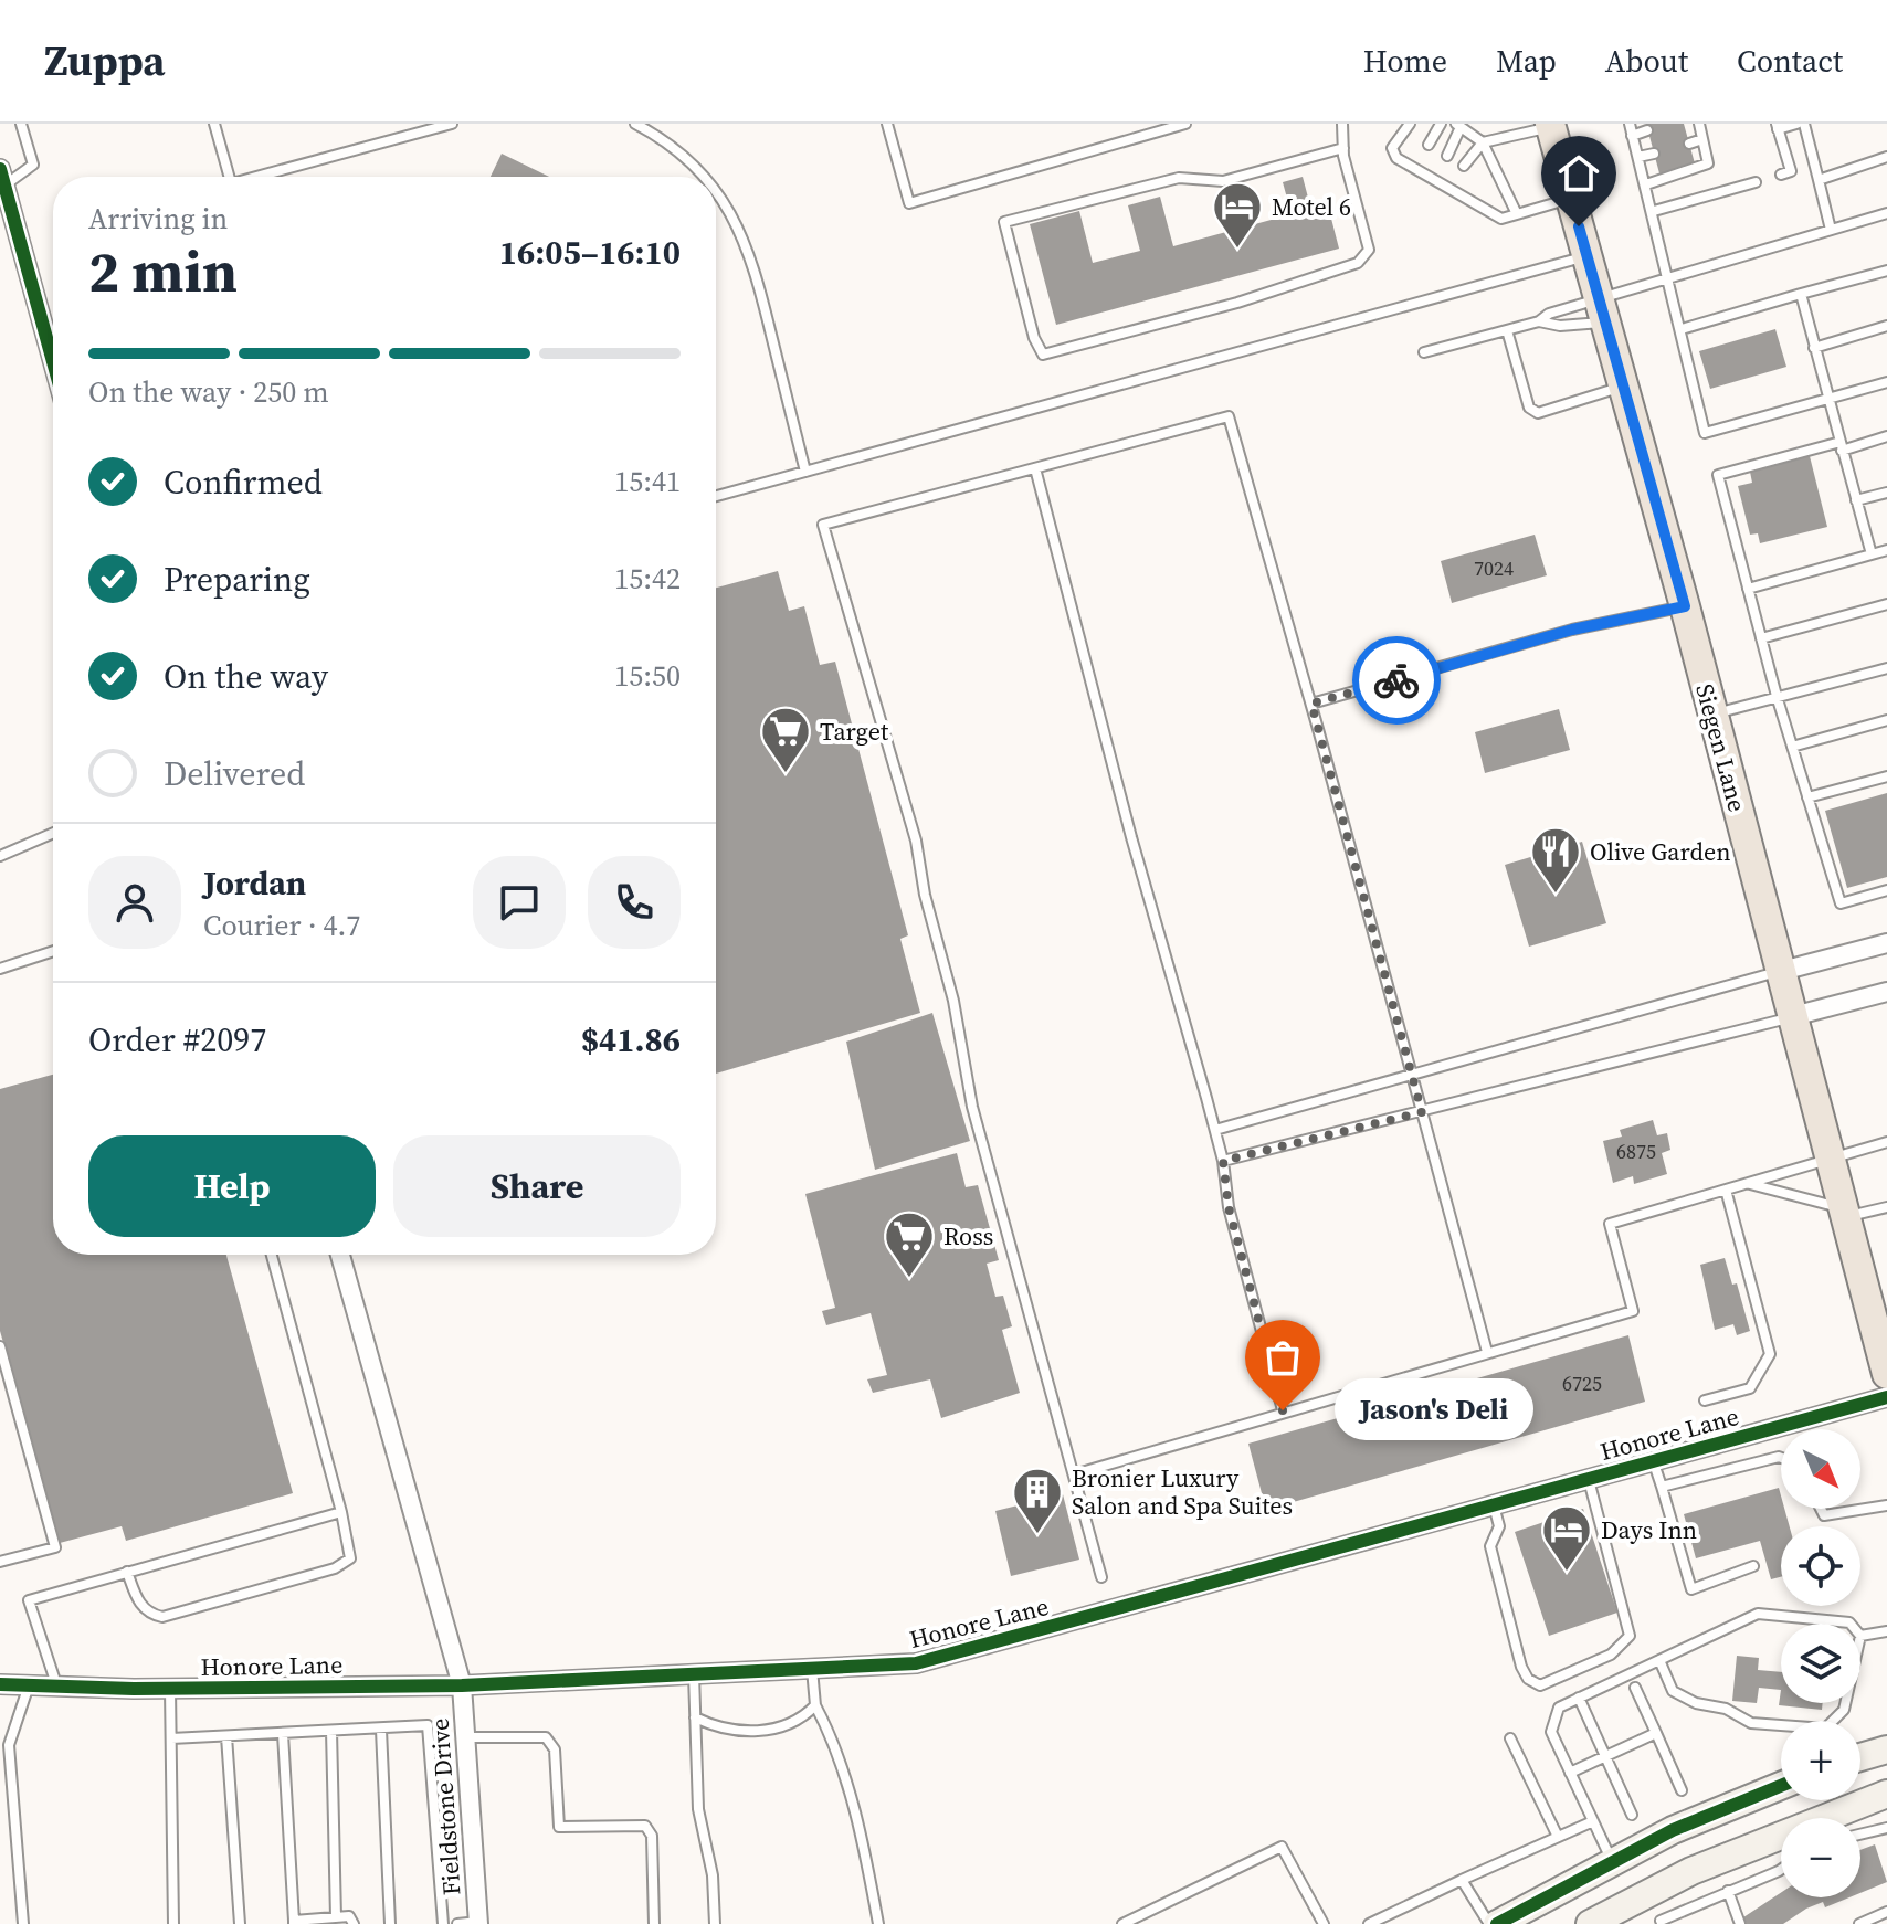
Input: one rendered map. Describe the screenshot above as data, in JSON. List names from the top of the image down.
{
  "streets": {
    "main road": ["Siegen Lane"],
    "street": ["Honore Lane", "Fieldstone Drive"]
  },
  "crossings": [
    ["Honore Lane", "Fieldstone Drive"]
  ],
  "places": {
    "hotel": ["Motel 6", "Days Inn"],
    "supermarket": ["Target", "Ross"],
    "restaurant": ["Olive Garden"],
    "other": ["Jason's Deli"],
    "building": ["Bronier Luxury Salon and Spa Suites"]
  },
  "house_numbers": ["7024", "6875", "6725"],
  "north": "bottom right",
  "page": {
    "header": "Zuppa",
    "nav": [
      "Home",
      "Map",
      "About",
      "Contact"
    ],
    "heading": ["2 min", "Arriving in", "16:05–16:10"],
    "panel": [
      "Jordan",
      "Courier · 4.7",
      "Order #2097",
      "$41.86"
    ],
    "bar": "On the way · 250 m",
    "list": [
      ["Confirmed", "15:41"],
      ["Preparing", "15:42"],
      ["On the way", "15:50"],
      "Delivered"
    ],
    "buttons": ["Help", "Share"],
    "bubble": "Jason's Deli",
    "map_buttons": ["+", "−"]
  }
}
